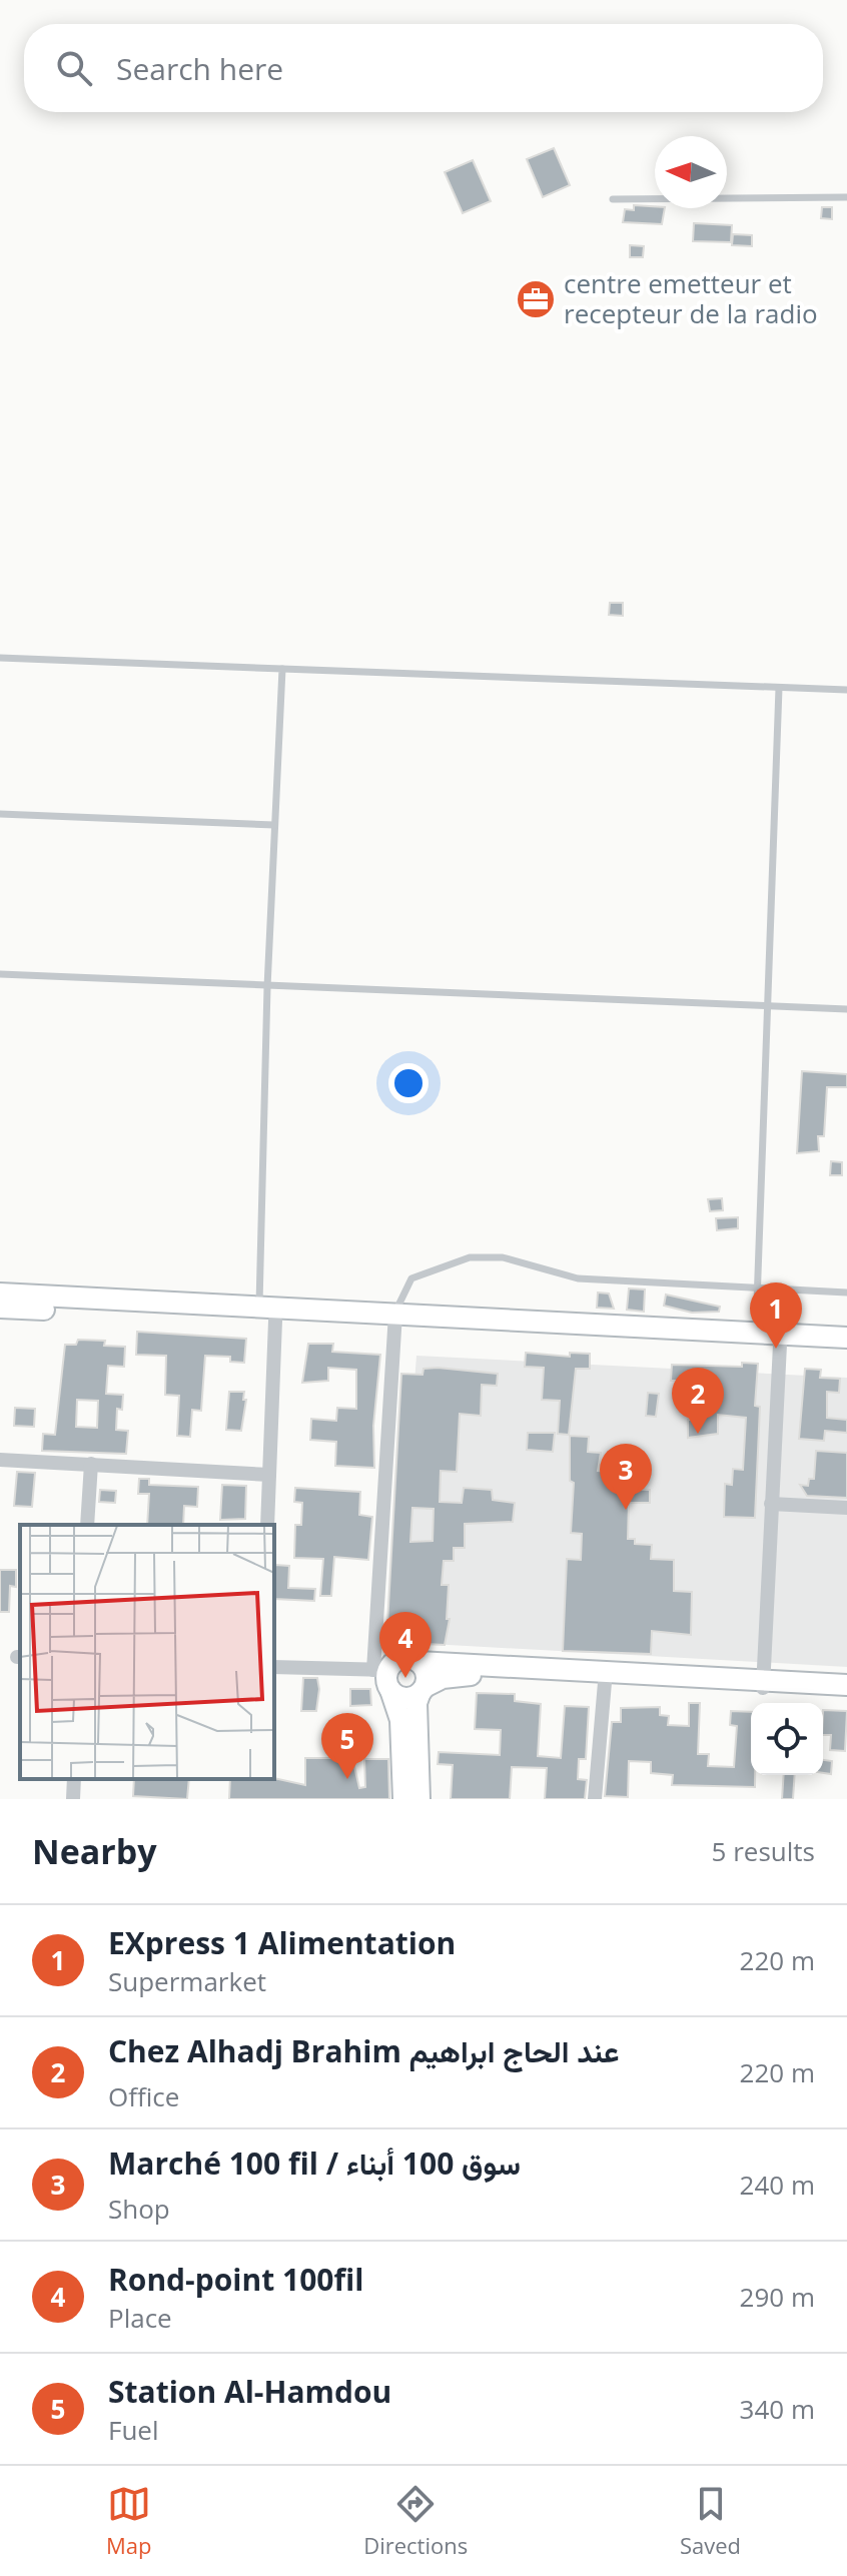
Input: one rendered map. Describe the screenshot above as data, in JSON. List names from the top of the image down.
{
  "places": {
    "office": ["centre emetteur et recepteur de la radio"]
  },
  "north": "left",
  "page": {
    "search": "Search here",
    "pins": [
      "1",
      "2",
      "3",
      "4",
      "5"
    ],
    "heading": ["Nearby", "5 results"],
    "list": [
      {
        "mark": "1",
        "name": "EXpress 1 Alimentation",
        "note": "Supermarket",
        "value": "220 m"
      },
      {
        "mark": "2",
        "name": "Chez Alhadj Brahim عند الحاج ابراهيم",
        "note": "Office",
        "value": "220 m"
      },
      {
        "mark": "3",
        "name": "Marché 100 fil / سوق 100 أبناء",
        "note": "Shop",
        "value": "240 m"
      },
      {
        "mark": "4",
        "name": "Rond-point 100fil",
        "note": "Place",
        "value": "290 m"
      },
      {
        "mark": "5",
        "name": "Station Al-Hamdou",
        "note": "Fuel",
        "value": "340 m"
      }
    ],
    "nav": ["Map", "Directions", "Saved"]
  }
}
